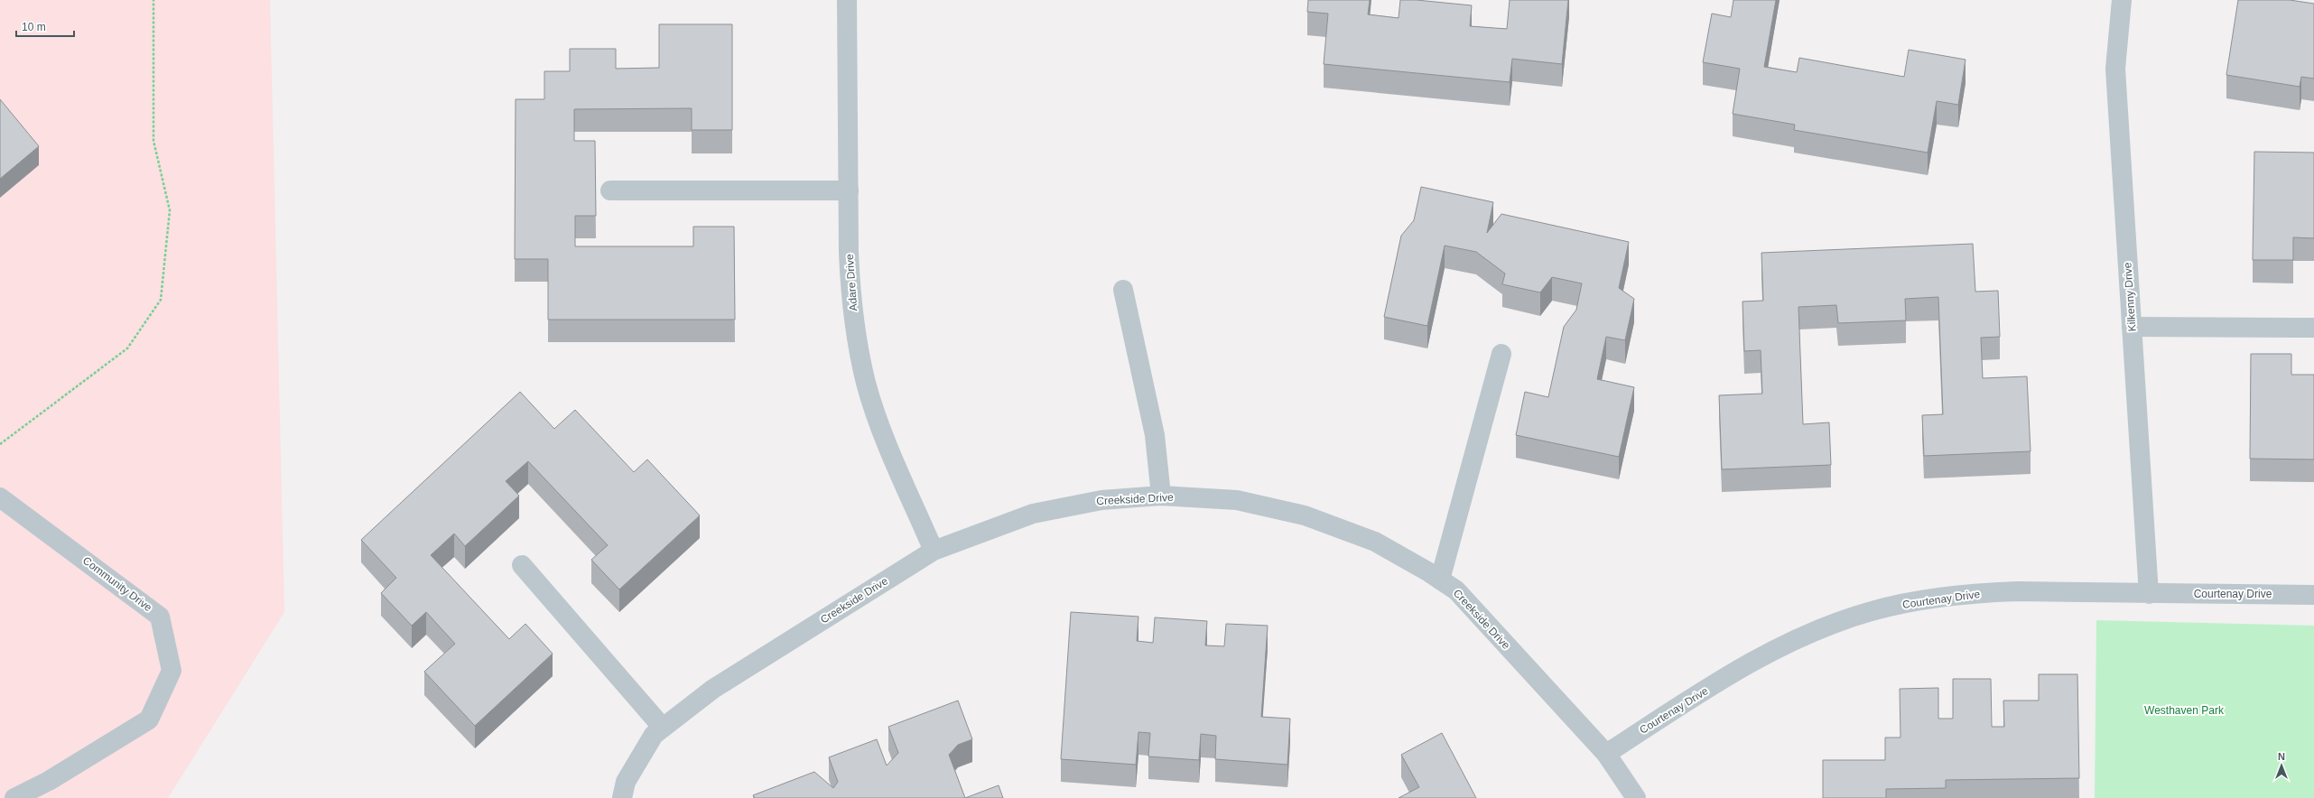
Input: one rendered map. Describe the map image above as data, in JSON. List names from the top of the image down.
{
  "streets": {
    "street": [
      "Adare Drive",
      "Kilkenny Drive",
      "Creekside Drive",
      "Community Drive",
      "Courtenay Drive"
    ]
  },
  "crossings": [
    ["Adare Drive", "Creekside Drive"],
    ["Kilkenny Drive", "Courtenay Drive"],
    ["Creekside Drive", "Courtenay Drive"]
  ],
  "parks": ["Westhaven Park"],
  "scale_bar": "10 m",
  "north": "top"
}
